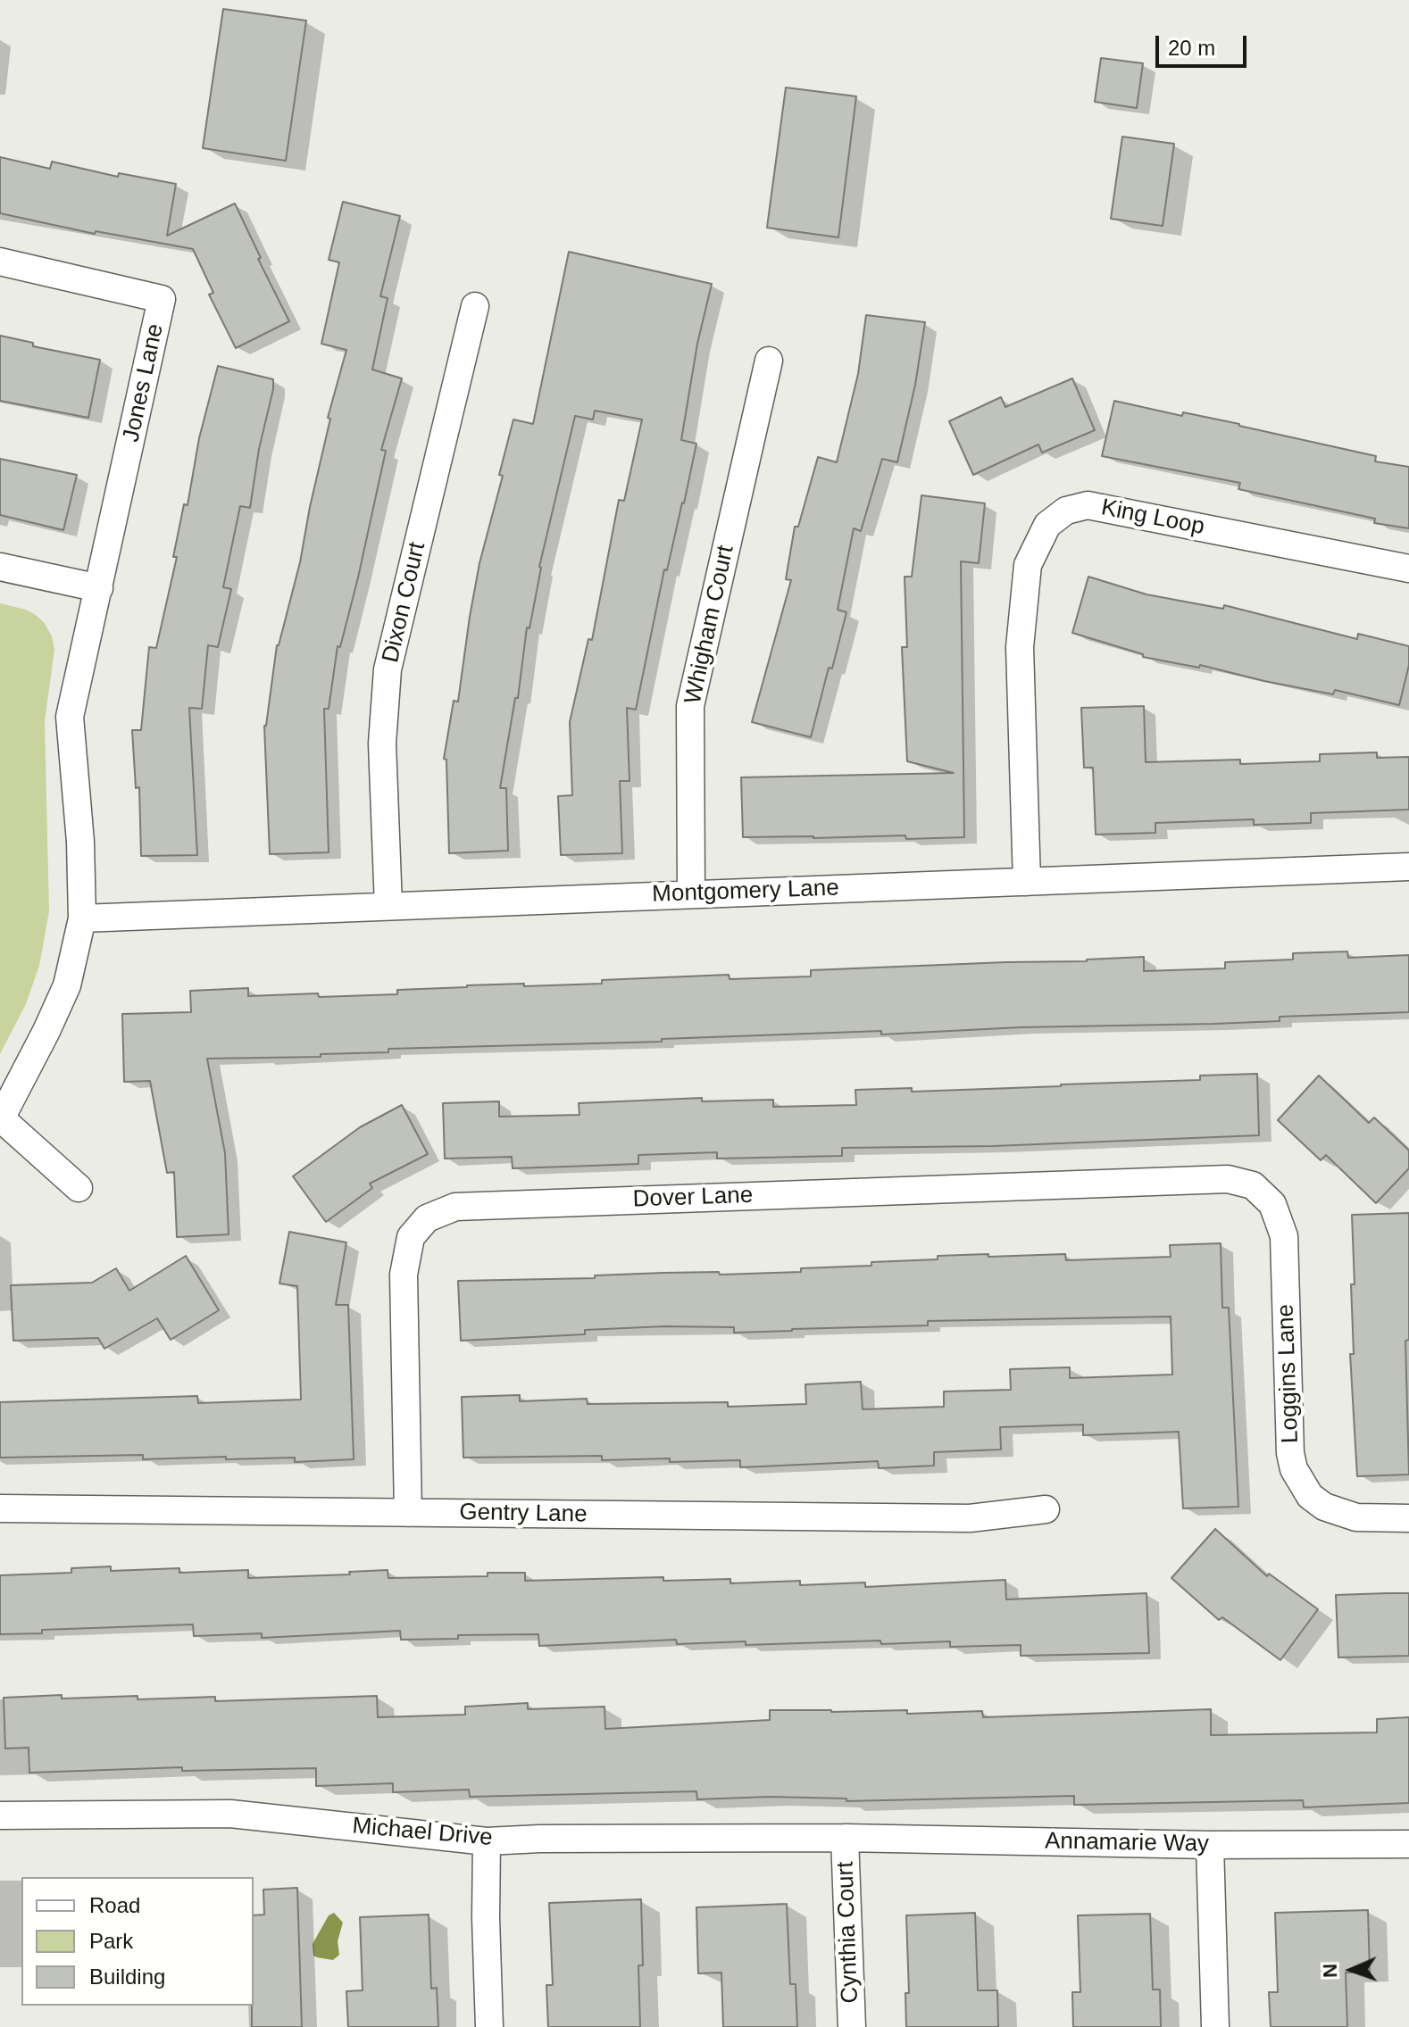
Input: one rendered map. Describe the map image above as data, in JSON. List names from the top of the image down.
{
  "streets": {
    "street": [
      "Jones Lane",
      "King Loop",
      "Dixon Court",
      "Whigham Court",
      "Montgomery Lane",
      "Dover Lane",
      "Loggins Lane",
      "Gentry Lane",
      "Michael Drive",
      "Annamarie Way",
      "Cynthia Court"
    ]
  },
  "crossings": [
    ["King Loop", "Montgomery Lane"],
    ["Dixon Court", "Montgomery Lane"],
    ["Whigham Court", "Montgomery Lane"],
    ["Dover Lane", "Loggins Lane"],
    ["Dover Lane", "Gentry Lane"],
    ["Michael Drive", "Annamarie Way"],
    ["Michael Drive", "Cynthia Court"],
    ["Annamarie Way", "Cynthia Court"]
  ],
  "legend": ["Road", "Park", "Building"],
  "scale_bar": "20 m",
  "north": "left"
}
